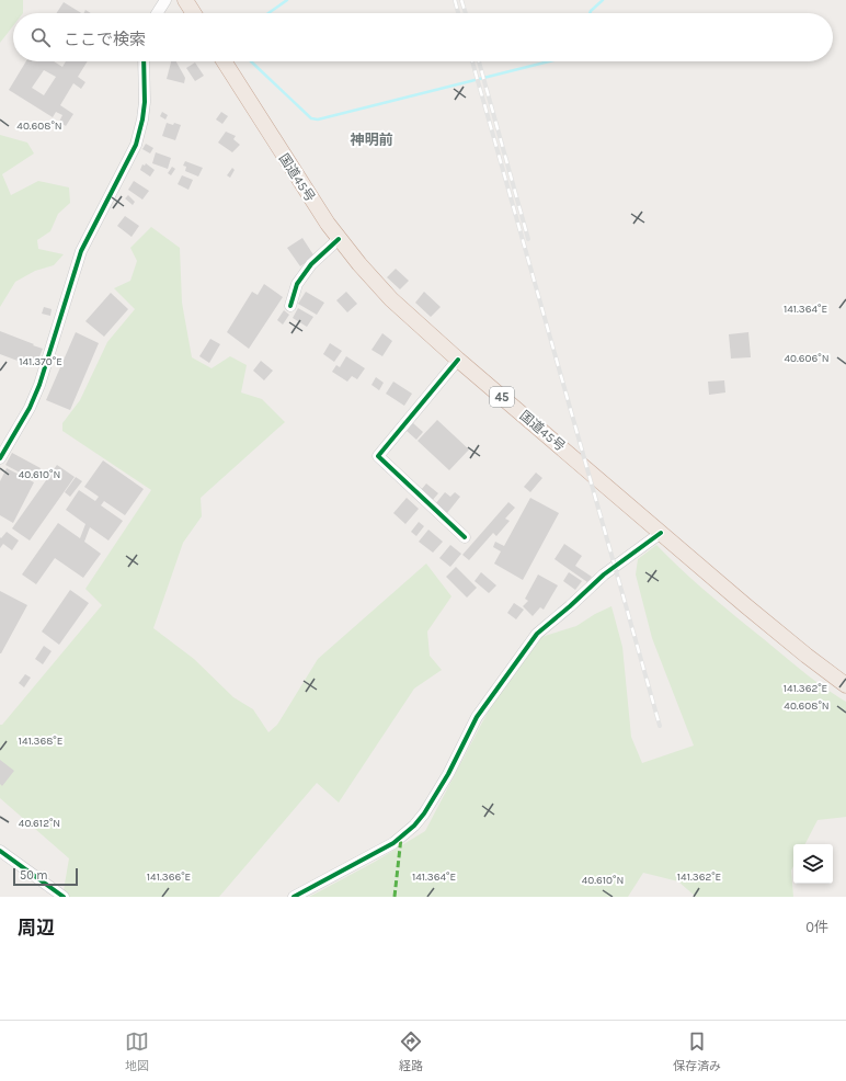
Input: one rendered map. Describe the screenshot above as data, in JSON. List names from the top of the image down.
{
  "streets": {
    "highway": ["国道45号", "45"]
  },
  "districts": ["神明前"],
  "scale_bar": "50 m",
  "page": {
    "search": "ここで検索",
    "scale": "50 m",
    "heading": ["周辺", "0件"],
    "nav": ["地図", "経路", "保存済み"]
  },
  "coordinates": [
    "40.608°N",
    "141.364°E",
    "40.606°N",
    "141.370°E",
    "40.610°N",
    "141.362°E",
    "141.368°E",
    "40.612°N",
    "141.366°E"
  ]
}
